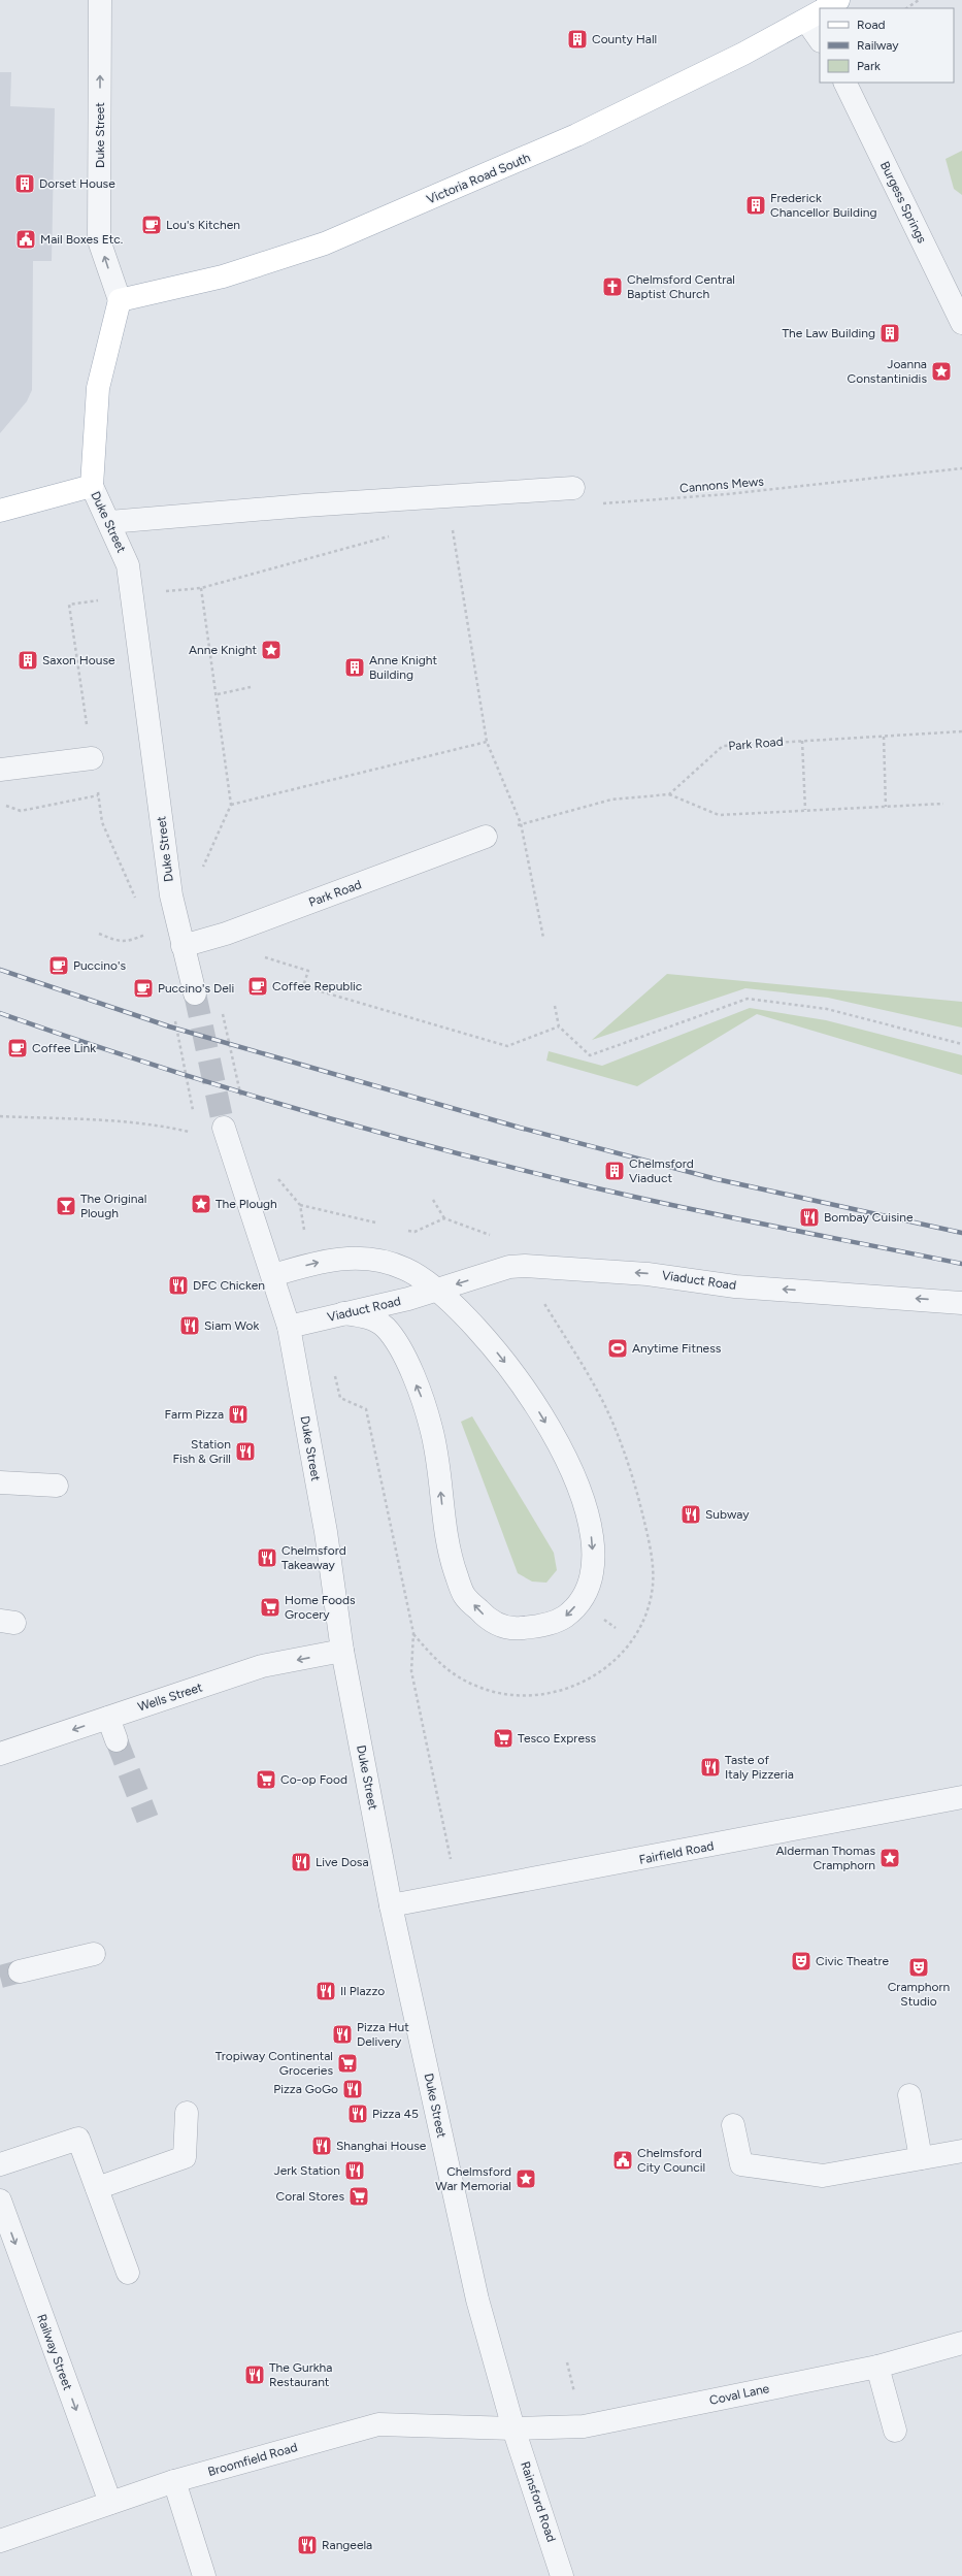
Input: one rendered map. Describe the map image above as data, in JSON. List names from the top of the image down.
{
  "streets": {
    "main road": ["Duke Street", "Victoria Road South"],
    "street": [
      "Burgess Springs",
      "Park Road",
      "Viaduct Road",
      "Wells Street",
      "Fairfield Road",
      "Railway Street",
      "Coval Lane",
      "Broomfield Road",
      "Rainsford Road"
    ],
    "path": ["Cannons Mews"]
  },
  "crossings": [
    ["Duke Street", "Victoria Road South"],
    ["Duke Street", "Park Road"],
    ["Duke Street", "Viaduct Road"],
    ["Duke Street", "Wells Street"],
    ["Duke Street", "Fairfield Road"],
    ["Duke Street", "Coval Lane"],
    ["Duke Street", "Broomfield Road"],
    ["Duke Street", "Rainsford Road"],
    ["Railway Street", "Broomfield Road"],
    ["Coval Lane", "Broomfield Road"],
    ["Coval Lane", "Rainsford Road"],
    ["Broomfield Road", "Rainsford Road"]
  ],
  "one_way": ["Viaduct Road", "Wells Street", "Railway Street"],
  "places": {
    "building": [
      "County Hall",
      "Dorset House",
      "Frederick Chancellor Building",
      "The Law Building",
      "Saxon House",
      "Anne Knight Building",
      "Chelmsford Viaduct"
    ],
    "cafe": [
      "Lou's Kitchen",
      "Puccino's",
      "Coffee Republic",
      "Puccino's Deli",
      "Coffee Link"
    ],
    "public building": ["Mail Boxes Etc.", "Chelmsford City Council"],
    "church": ["Chelmsford Central Baptist Church"],
    "place": [
      "Joanna Constantinidis",
      "Anne Knight",
      "The Plough",
      "Alderman Thomas Cramphorn",
      "Chelmsford War Memorial"
    ],
    "bar": ["The Original Plough"],
    "restaurant": [
      "Bombay Cuisine",
      "DFC Chicken",
      "Siam Wok",
      "Farm Pizza",
      "Station Fish & Grill",
      "Subway",
      "Chelmsford Takeaway",
      "Taste of Italy Pizzeria",
      "Live Dosa",
      "Il Plazzo",
      "Pizza Hut Delivery",
      "Pizza GoGo",
      "Pizza 45",
      "Shanghai House",
      "Jerk Station",
      "The Gurkha Restaurant",
      "Rangeela"
    ],
    "sports": ["Anytime Fitness"],
    "supermarket": [
      "Home Foods Grocery",
      "Tesco Express",
      "Co-op Food",
      "Tropiway Continental Groceries",
      "Coral Stores"
    ],
    "theatre": ["Civic Theatre", "Cramphorn Studio"]
  },
  "legend": ["Road", "Railway", "Park"]
}
